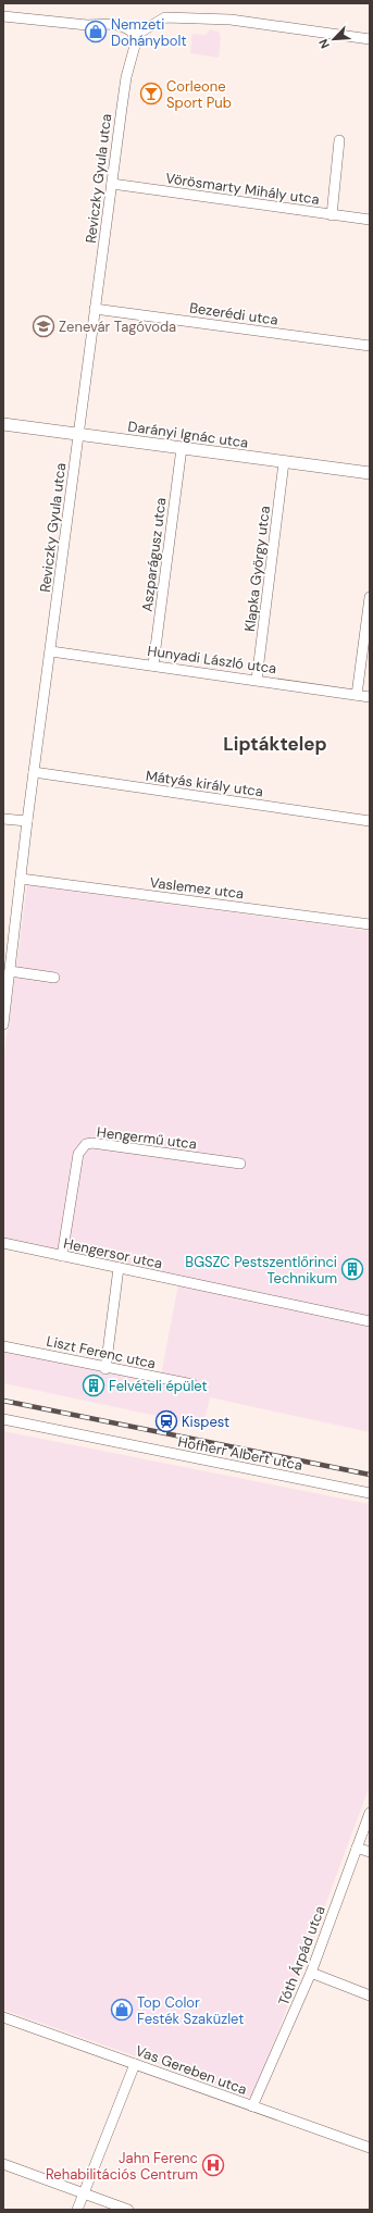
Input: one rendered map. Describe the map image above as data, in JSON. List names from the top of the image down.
{
  "streets": {
    "street": [
      "Reviczky Gyula utca",
      "Vörösmarty Mihály utca",
      "Bezerédi utca",
      "Darányi Ignác utca",
      "Aszparágusz utca",
      "Klapka György utca",
      "Hunyadi László utca",
      "Mátyás király utca",
      "Vaslemez utca",
      "Hengermű utca",
      "Hengersor utca",
      "Liszt Ferenc utca",
      "Hofherr Albert utca",
      "Tóth Árpád utca",
      "Vas Gereben utca"
    ]
  },
  "crossings": [
    ["Reviczky Gyula utca", "Vörösmarty Mihály utca"],
    ["Reviczky Gyula utca", "Bezerédi utca"],
    ["Reviczky Gyula utca", "Darányi Ignác utca"],
    ["Reviczky Gyula utca", "Hunyadi László utca"],
    ["Reviczky Gyula utca", "Mátyás király utca"],
    ["Reviczky Gyula utca", "Vaslemez utca"],
    ["Darányi Ignác utca", "Aszparágusz utca"],
    ["Darányi Ignác utca", "Klapka György utca"],
    ["Aszparágusz utca", "Hunyadi László utca"],
    ["Klapka György utca", "Hunyadi László utca"],
    ["Hengermű utca", "Hengersor utca"],
    ["Tóth Árpád utca", "Vas Gereben utca"]
  ],
  "districts": ["Liptáktelep"],
  "places": {
    "shop": ["Nemzeti Dohánybolt", "Top Color Festék Szaküzlet"],
    "bar": ["Corleone Sport Pub"],
    "school or university": ["Zenevár Tagóvoda"],
    "building": ["BGSZC Pestszentlőrinci Technikum", "Felvételi épület"],
    "station": ["Kispest"],
    "hospital": ["Jahn Ferenc Rehabilitációs Centrum"]
  },
  "north": "bottom left"
}
